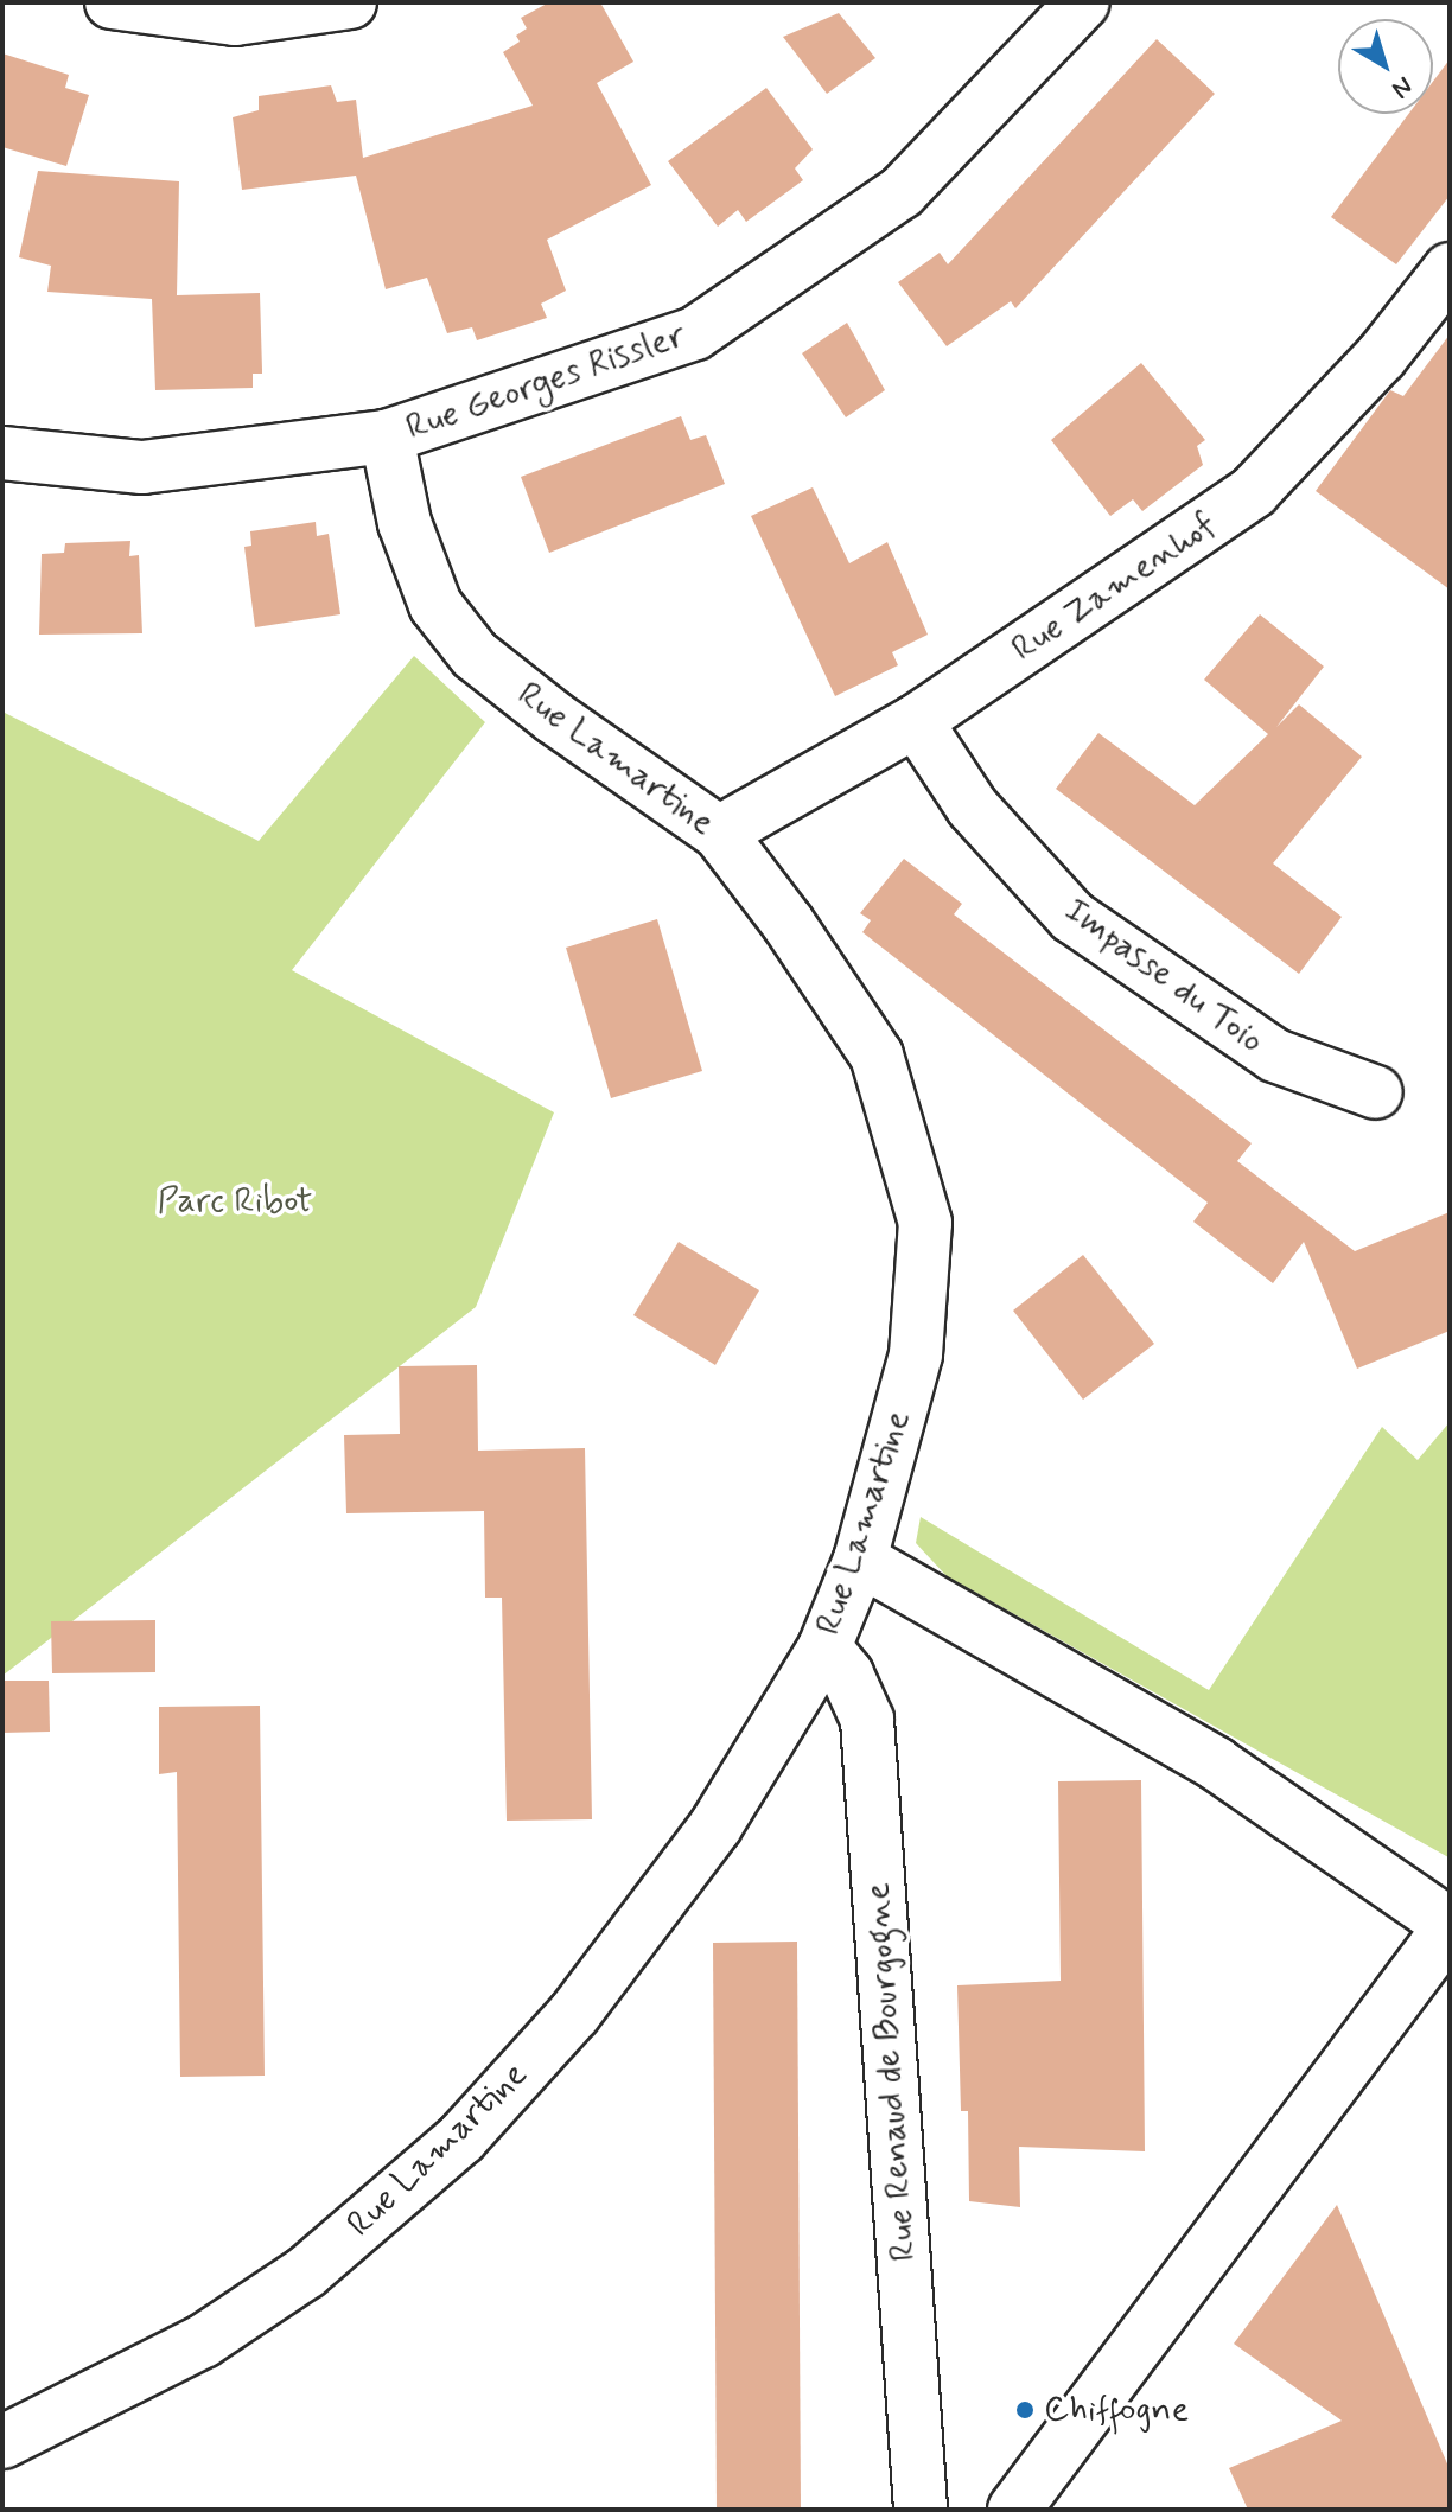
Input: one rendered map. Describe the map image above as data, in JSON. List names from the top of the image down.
{
  "streets": {
    "street": [
      "Rue Georges Rissler",
      "Rue Zamenhof",
      "Rue Lamartine",
      "Impasse du Toio",
      "Rue Renaud de Bourgogne"
    ]
  },
  "crossings": [
    ["Rue Georges Rissler", "Rue Lamartine"],
    ["Rue Zamenhof", "Rue Lamartine"],
    ["Rue Zamenhof", "Impasse du Toio"],
    ["Rue Lamartine", "Rue Renaud de Bourgogne"]
  ],
  "parks": ["Parc Ribot"],
  "places": ["Chiffogne"],
  "north": "bottom right"
}
